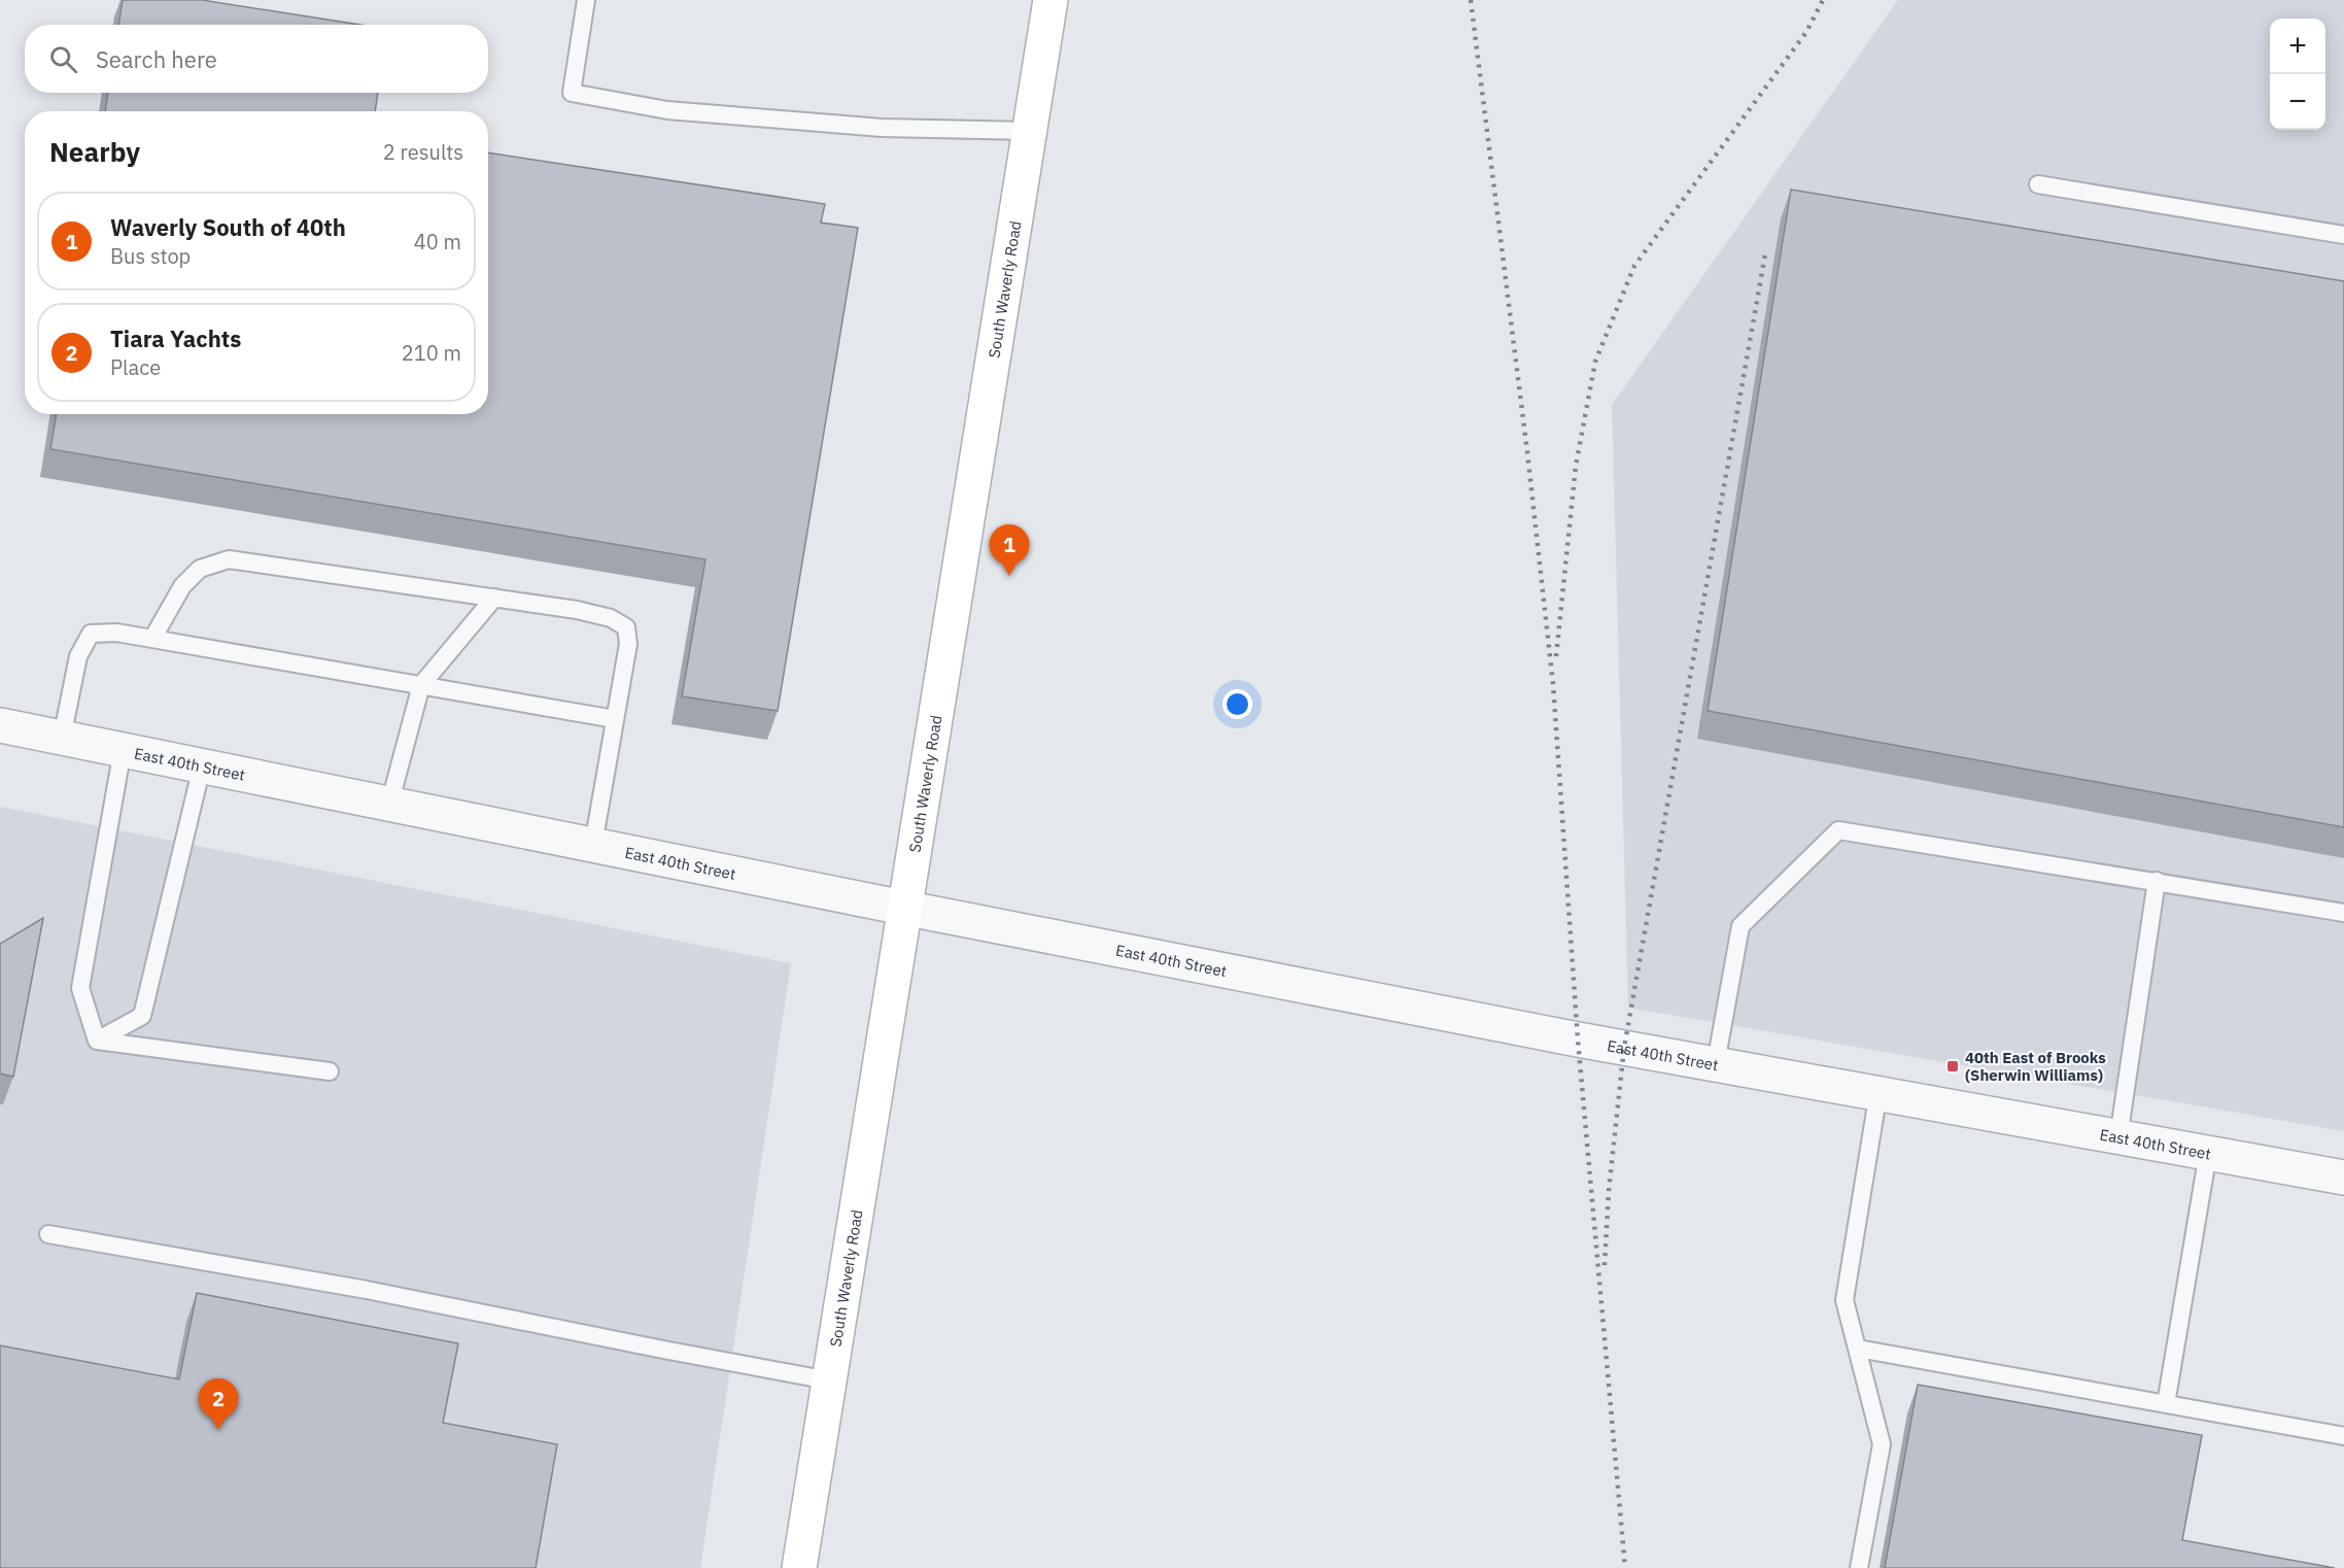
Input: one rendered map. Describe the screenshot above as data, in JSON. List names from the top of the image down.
{
  "streets": {
    "main road": ["South Waverly Road"],
    "street": ["East 40th Street"]
  },
  "crossings": [
    ["South Waverly Road", "East 40th Street"]
  ],
  "places": {
    "transit": ["40th East of Brooks (Sherwin Williams)"]
  },
  "page": {
    "map_buttons": ["+", "−"],
    "search": "Search here",
    "heading": ["Nearby", "2 results"],
    "list": [
      {
        "mark": "1",
        "name": "Waverly South of 40th",
        "note": "Bus stop",
        "value": "40 m"
      },
      {
        "mark": "2",
        "name": "Tiara Yachts",
        "note": "Place",
        "value": "210 m"
      }
    ],
    "pins": ["1", "2"]
  }
}
